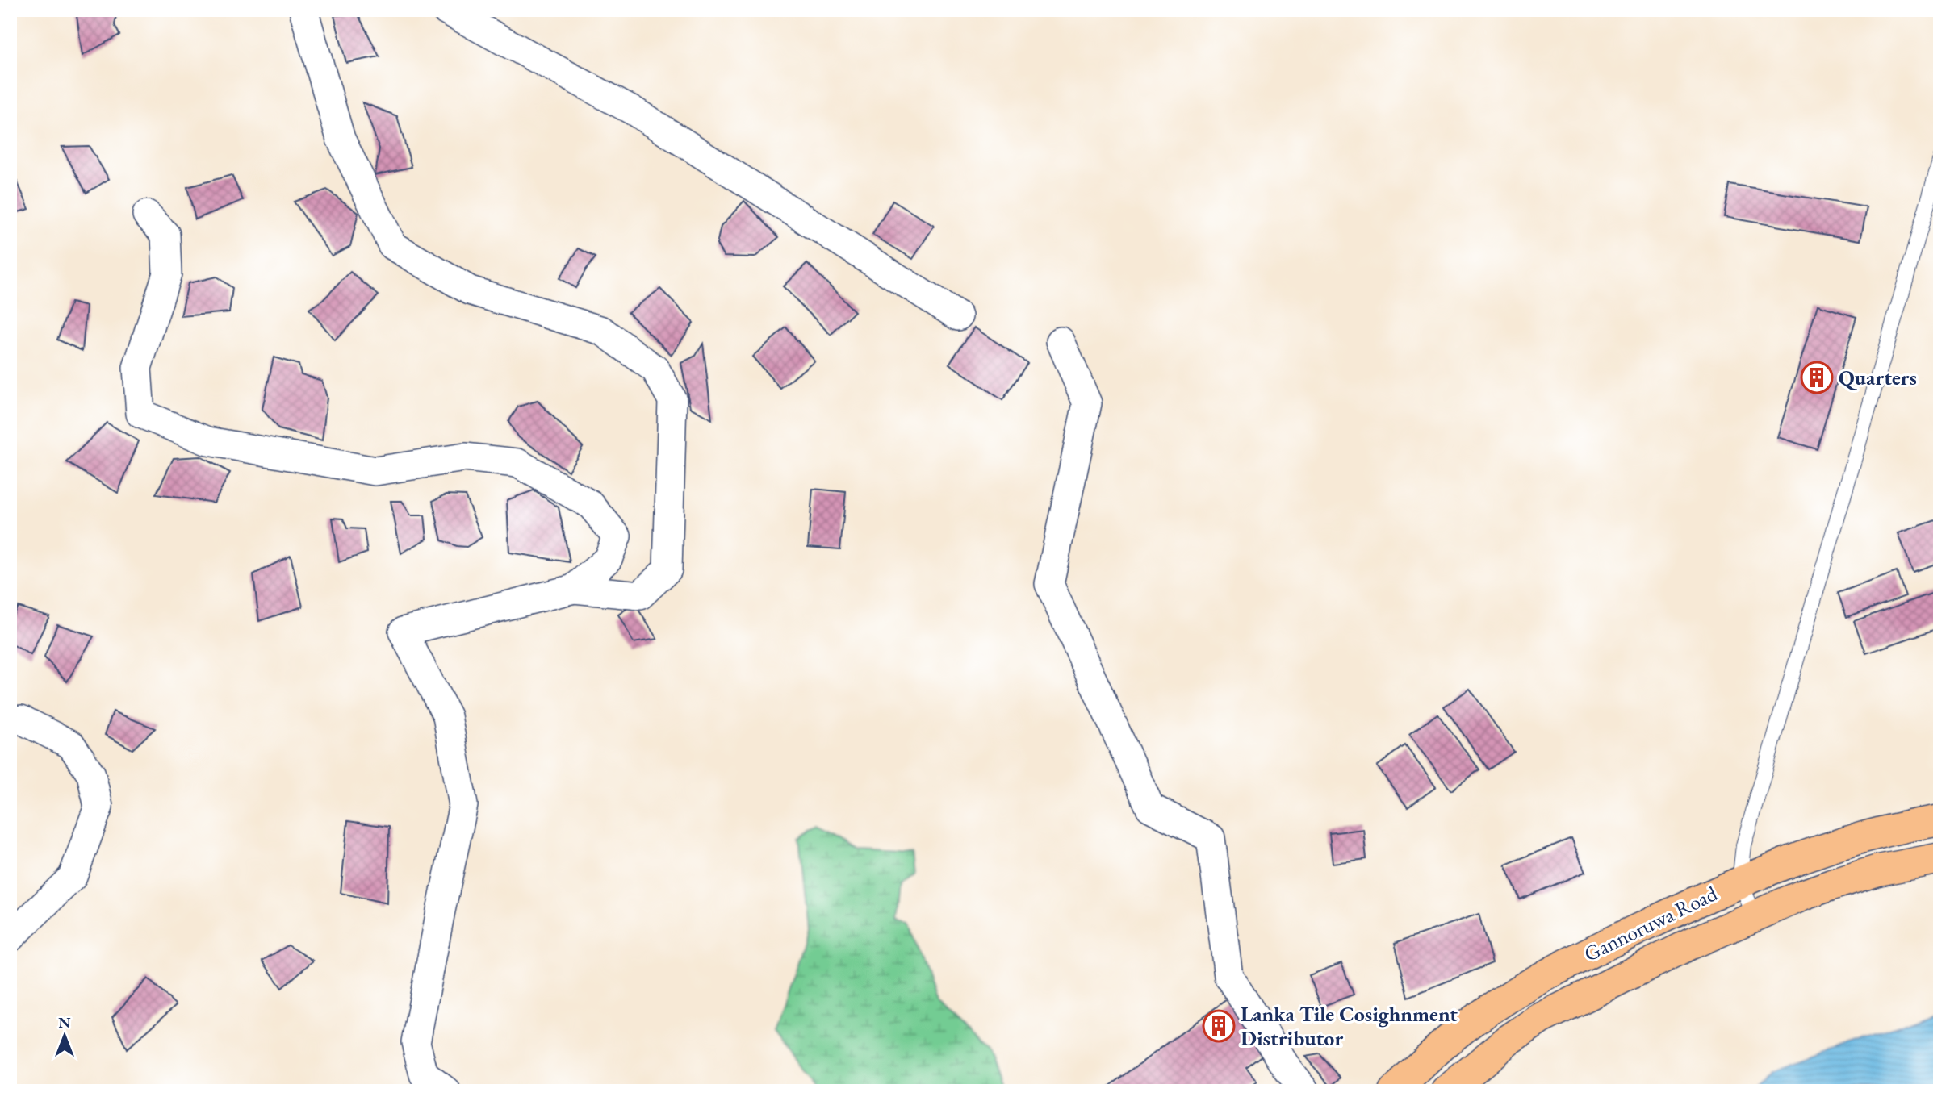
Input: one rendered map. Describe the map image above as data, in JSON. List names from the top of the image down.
{
  "streets": {
    "main road": ["Gannoruwa Road"]
  },
  "places": {
    "building": ["Quarters", "Lanka Tile Cosighnment Distributor"]
  },
  "north": "top"
}
